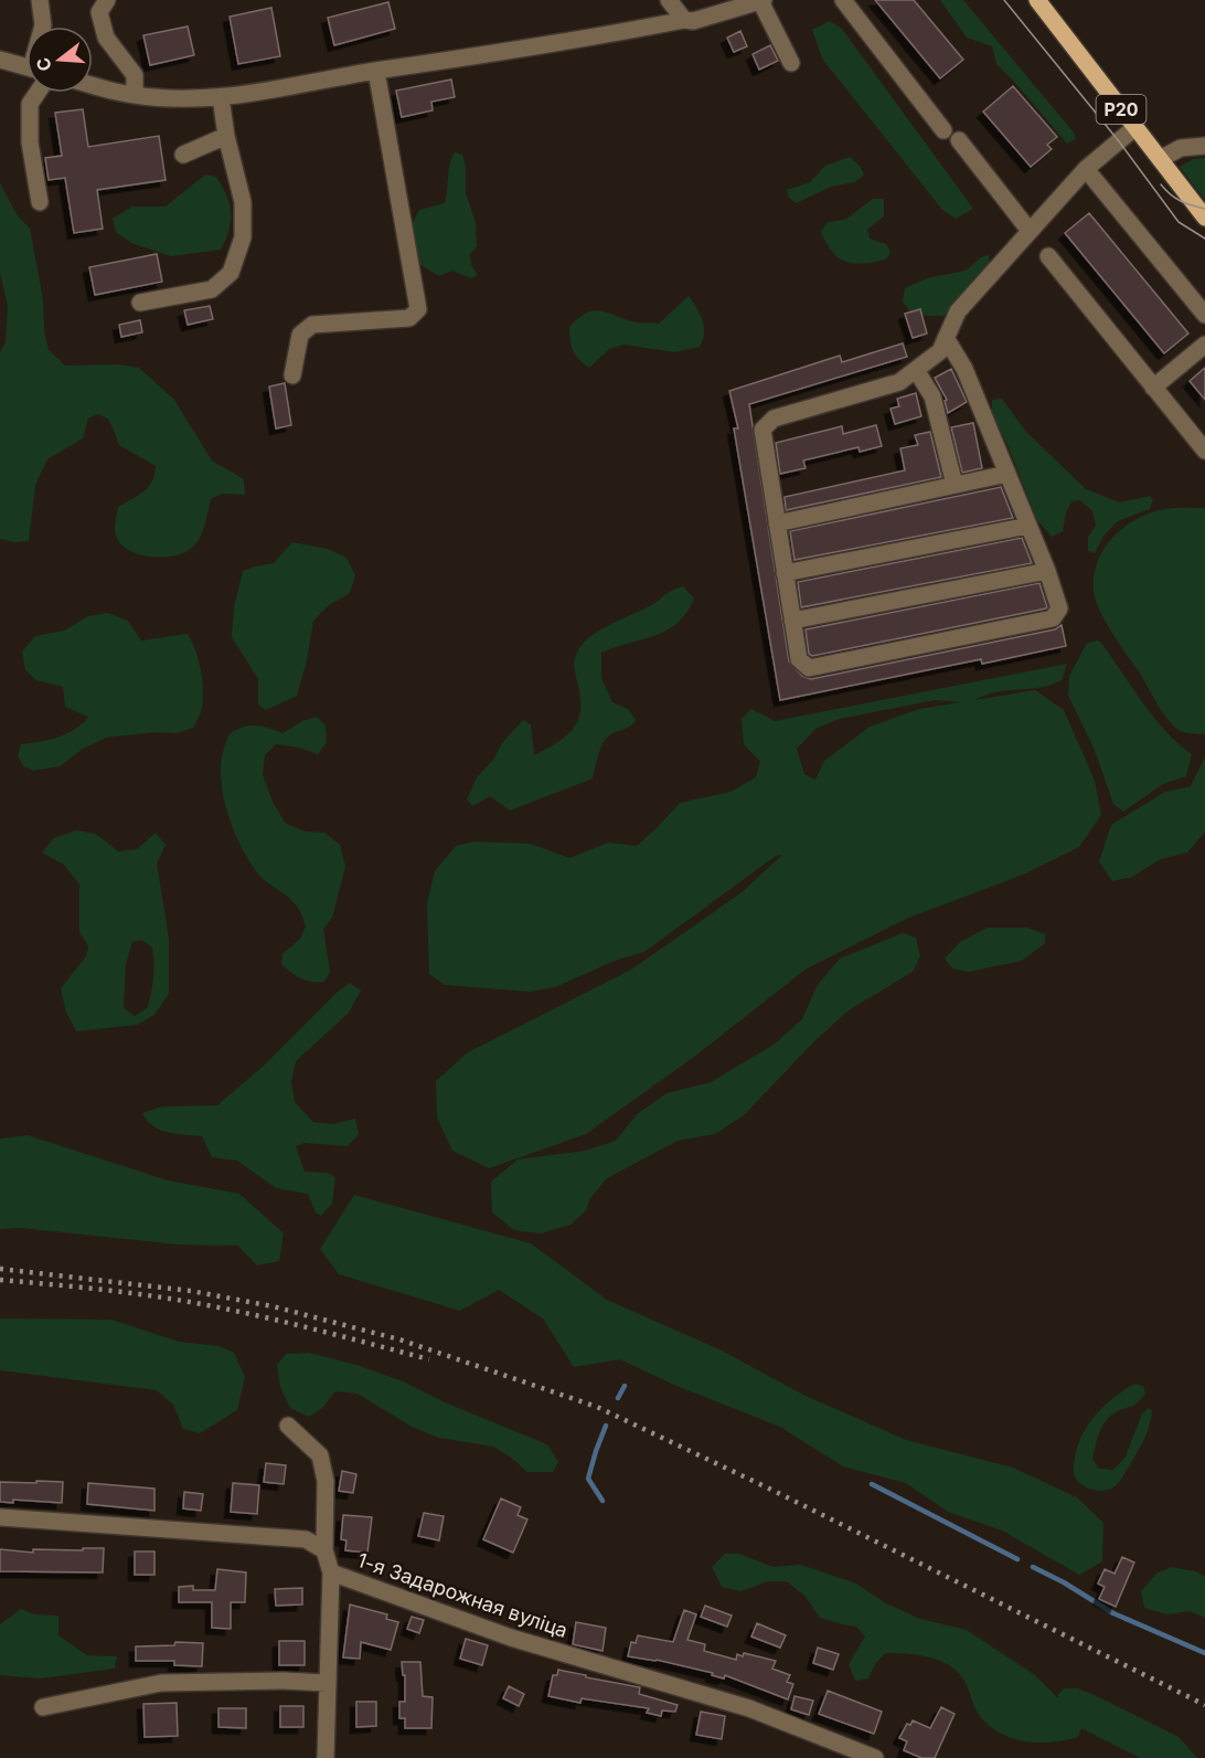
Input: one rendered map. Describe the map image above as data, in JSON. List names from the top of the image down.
{
  "streets": {
    "main road": ["Р20"],
    "street": ["1-я Задарожная вуліца"]
  },
  "north": "left"
}
